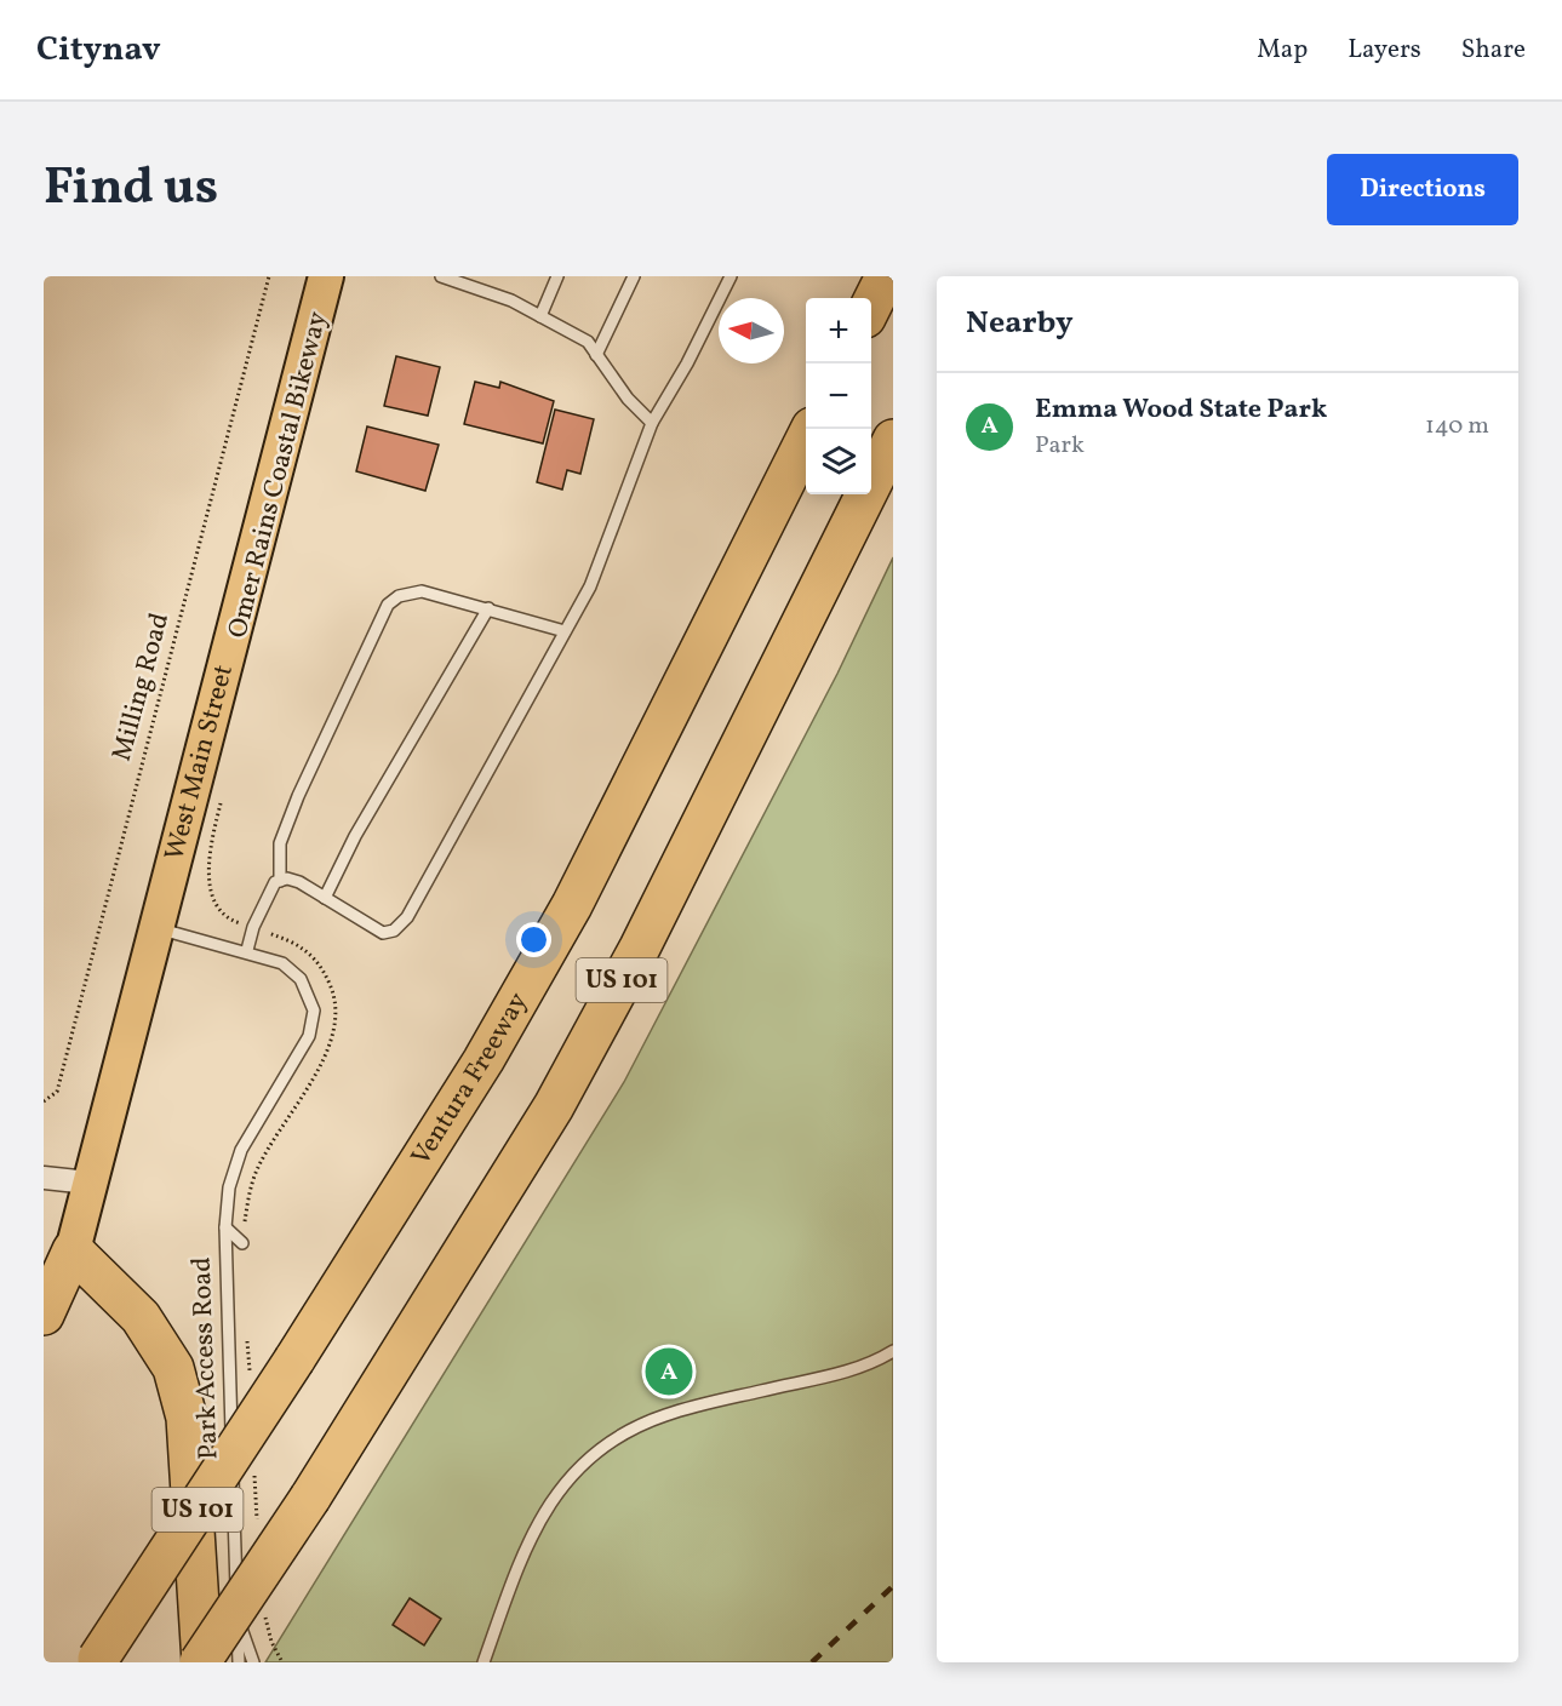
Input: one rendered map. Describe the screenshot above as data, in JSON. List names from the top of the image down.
{
  "streets": {
    "highway": ["US 101", "Ventura Freeway"],
    "main road": ["West Main Street"],
    "lane": ["Park Access Road"],
    "path": ["Milling Road"]
  },
  "crossings": [
    ["West Main Street", "Park Access Road"]
  ],
  "north": "left",
  "page": {
    "header": "Citynav",
    "nav": ["Map", "Layers", "Share"],
    "title": "Find us",
    "buttons": "Directions",
    "heading": "Nearby",
    "map_buttons": ["+", "−"],
    "list": [
      {
        "mark": "A",
        "name": "Emma Wood State Park",
        "note": "Park",
        "value": "140 m"
      }
    ],
    "pins": "A"
  }
}
